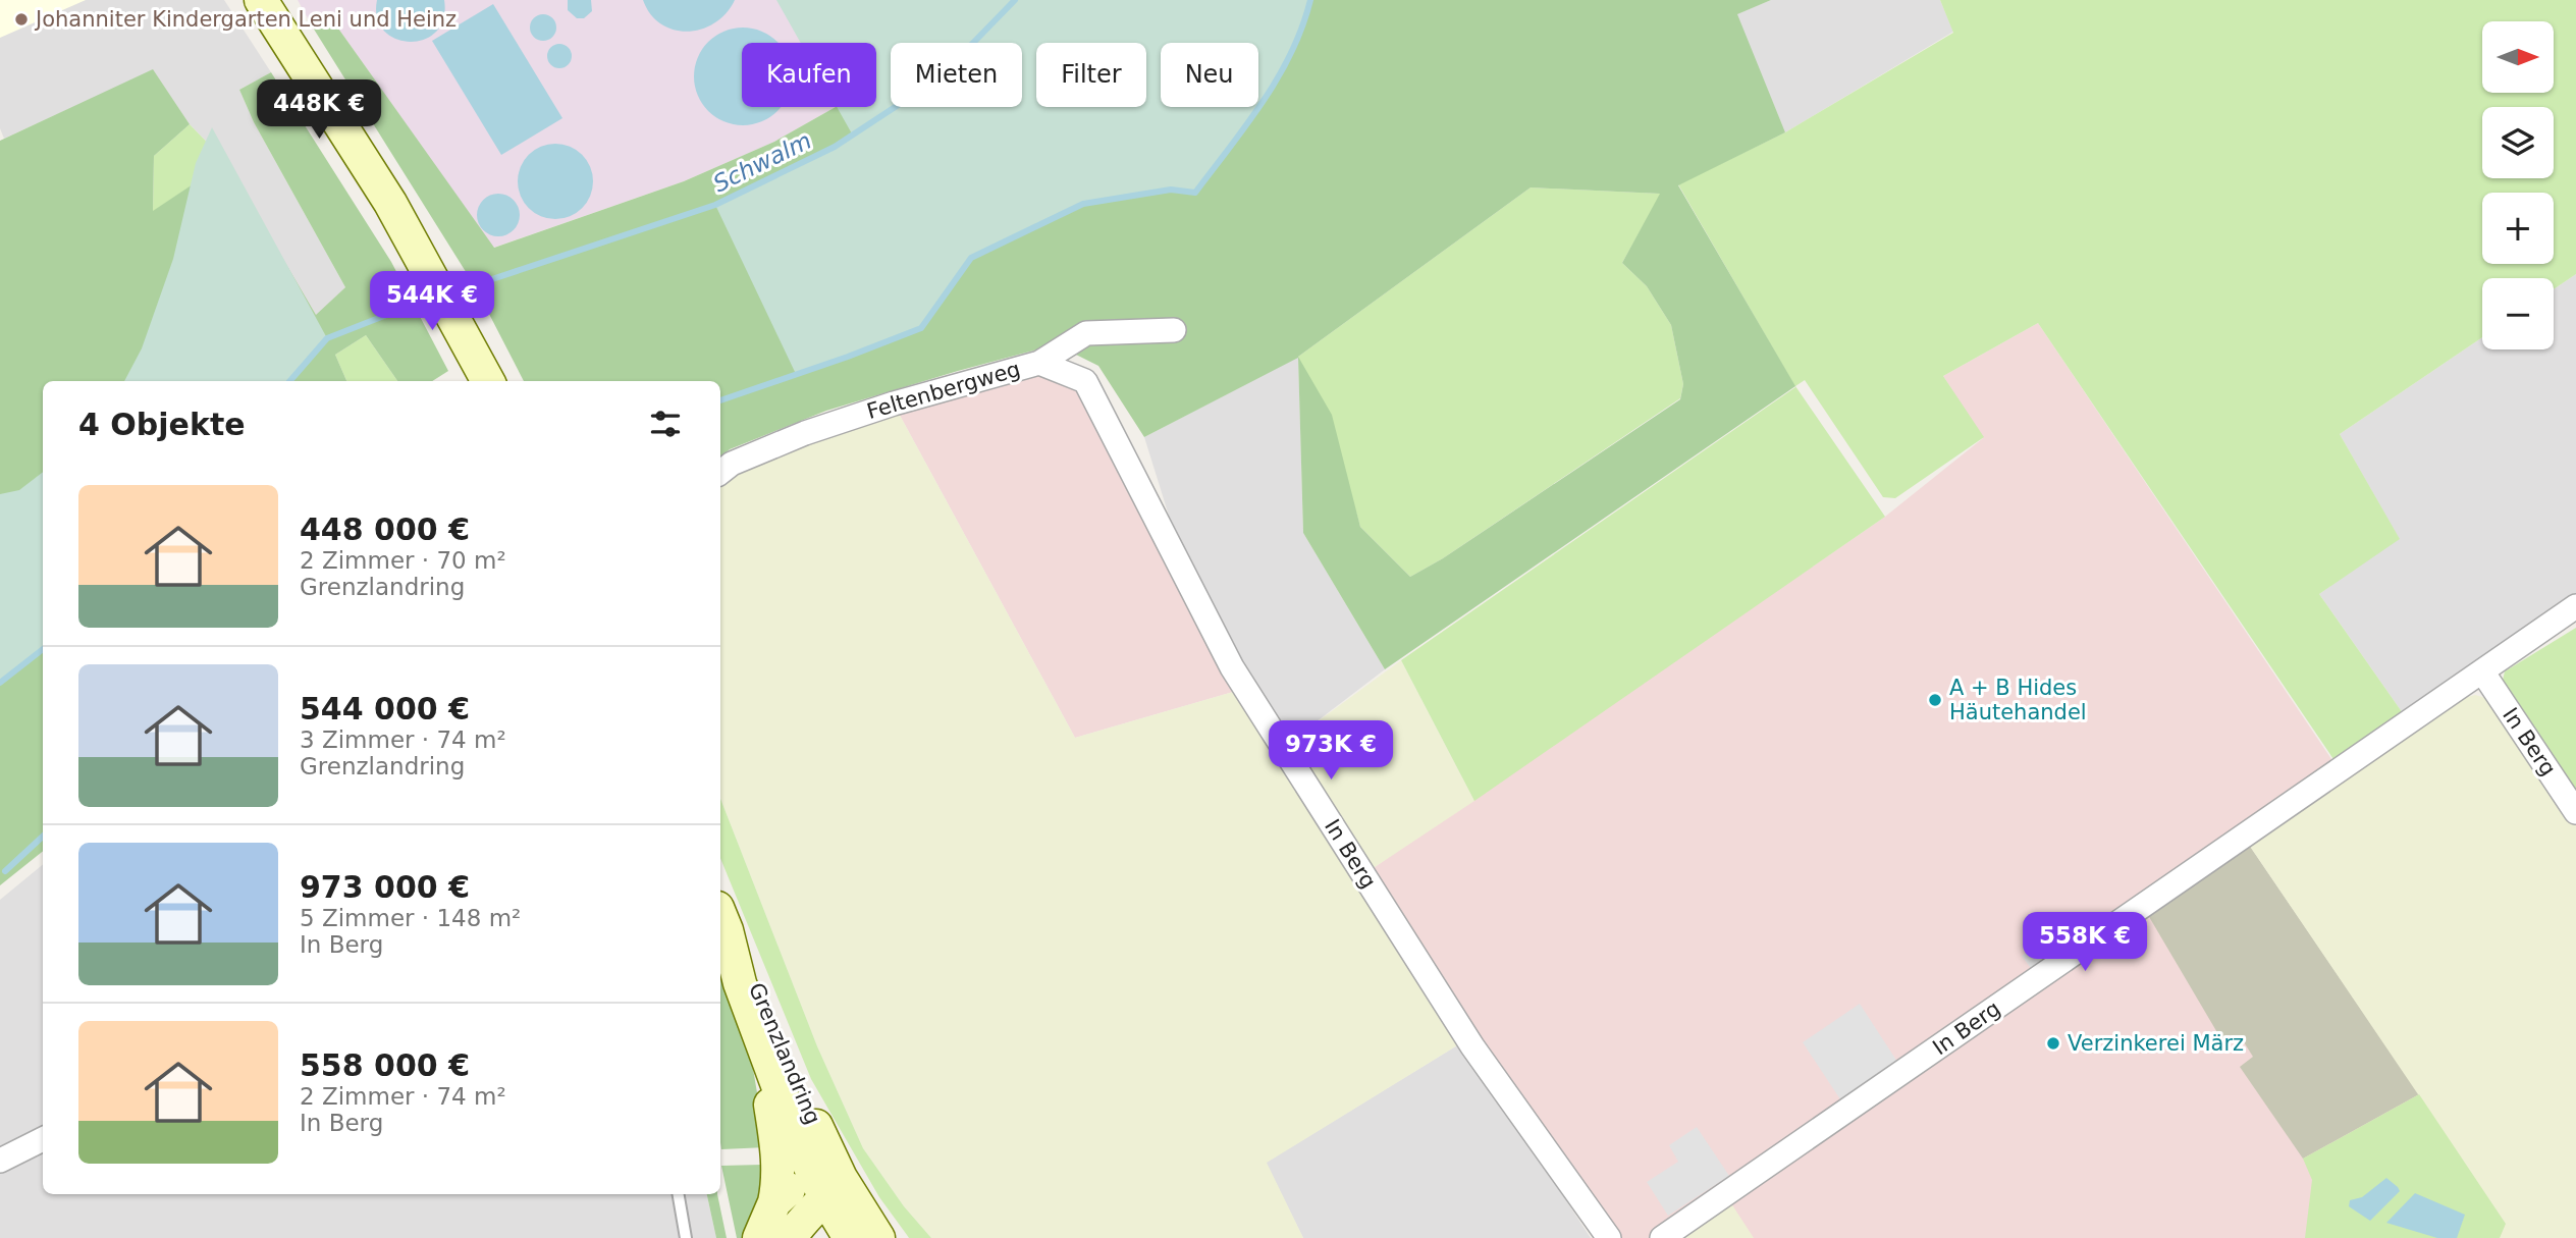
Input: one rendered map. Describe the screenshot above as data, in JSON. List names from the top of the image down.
{
  "streets": {
    "main road": ["Grenzlandring"],
    "street": ["Feltenbergweg", "In Berg"]
  },
  "crossings": [
    ["Feltenbergweg", "In Berg"]
  ],
  "water": ["Schwalm"],
  "places": ["Johanniter Kindergarten Leni und Heinz", "A + B Hides Häutehandel", "Verzinkerei März"],
  "north": "right",
  "page": {
    "map_buttons": ["+", "−"],
    "chip": [
      "Kaufen",
      "Mieten",
      "Filter",
      "Neu"
    ],
    "price": [
      "448K €",
      "544K €",
      "973K €",
      "558K €"
    ],
    "heading": "4 Objekte",
    "list": [
      {
        "name": "448 000 €",
        "note": "2 Zimmer · 70 m² · Grenzlandring"
      },
      {
        "name": "544 000 €",
        "note": "3 Zimmer · 74 m² · Grenzlandring"
      },
      {
        "name": "973 000 €",
        "note": "5 Zimmer · 148 m² · In Berg"
      },
      {
        "name": "558 000 €",
        "note": "2 Zimmer · 74 m² · In Berg"
      }
    ]
  }
}
